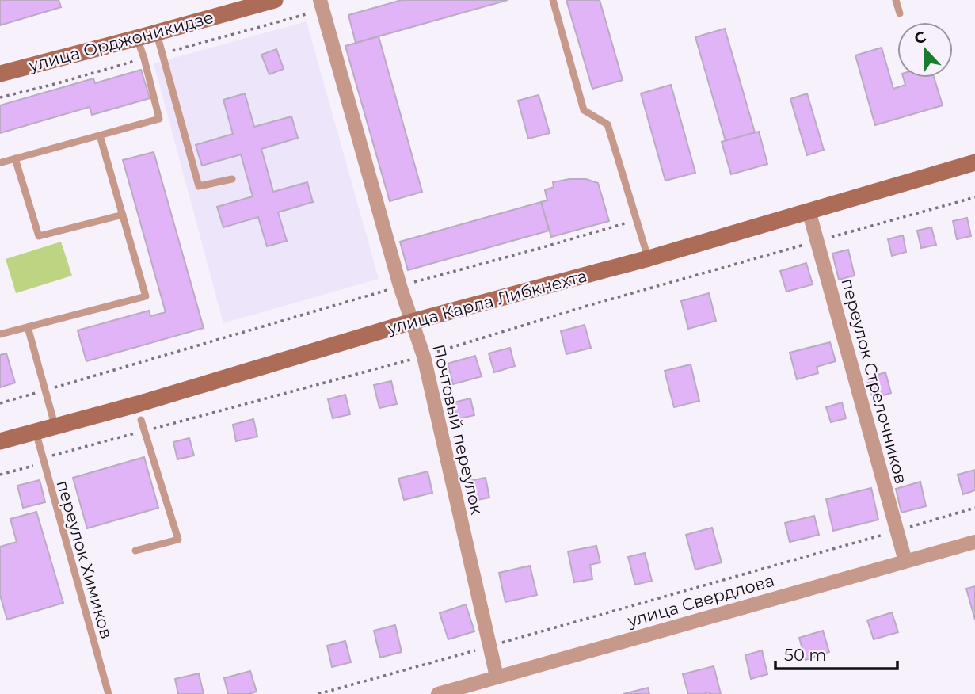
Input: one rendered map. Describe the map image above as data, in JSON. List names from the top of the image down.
{
  "streets": {
    "street": [
      "улица Орджоникидзе",
      "улица Карла Либкнехта",
      "переулок Стрелочников",
      "Почтовый переулок",
      "улица Свердлова"
    ],
    "lane": ["переулок Химиков"]
  },
  "crossings": [
    ["улица Карла Либкнехта", "переулок Стрелочников"],
    ["улица Карла Либкнехта", "Почтовый переулок"],
    ["улица Карла Либкнехта", "переулок Химиков"],
    ["переулок Стрелочников", "улица Свердлова"],
    ["Почтовый переулок", "улица Свердлова"]
  ],
  "scale_bar": "50 m",
  "north": "top"
}
